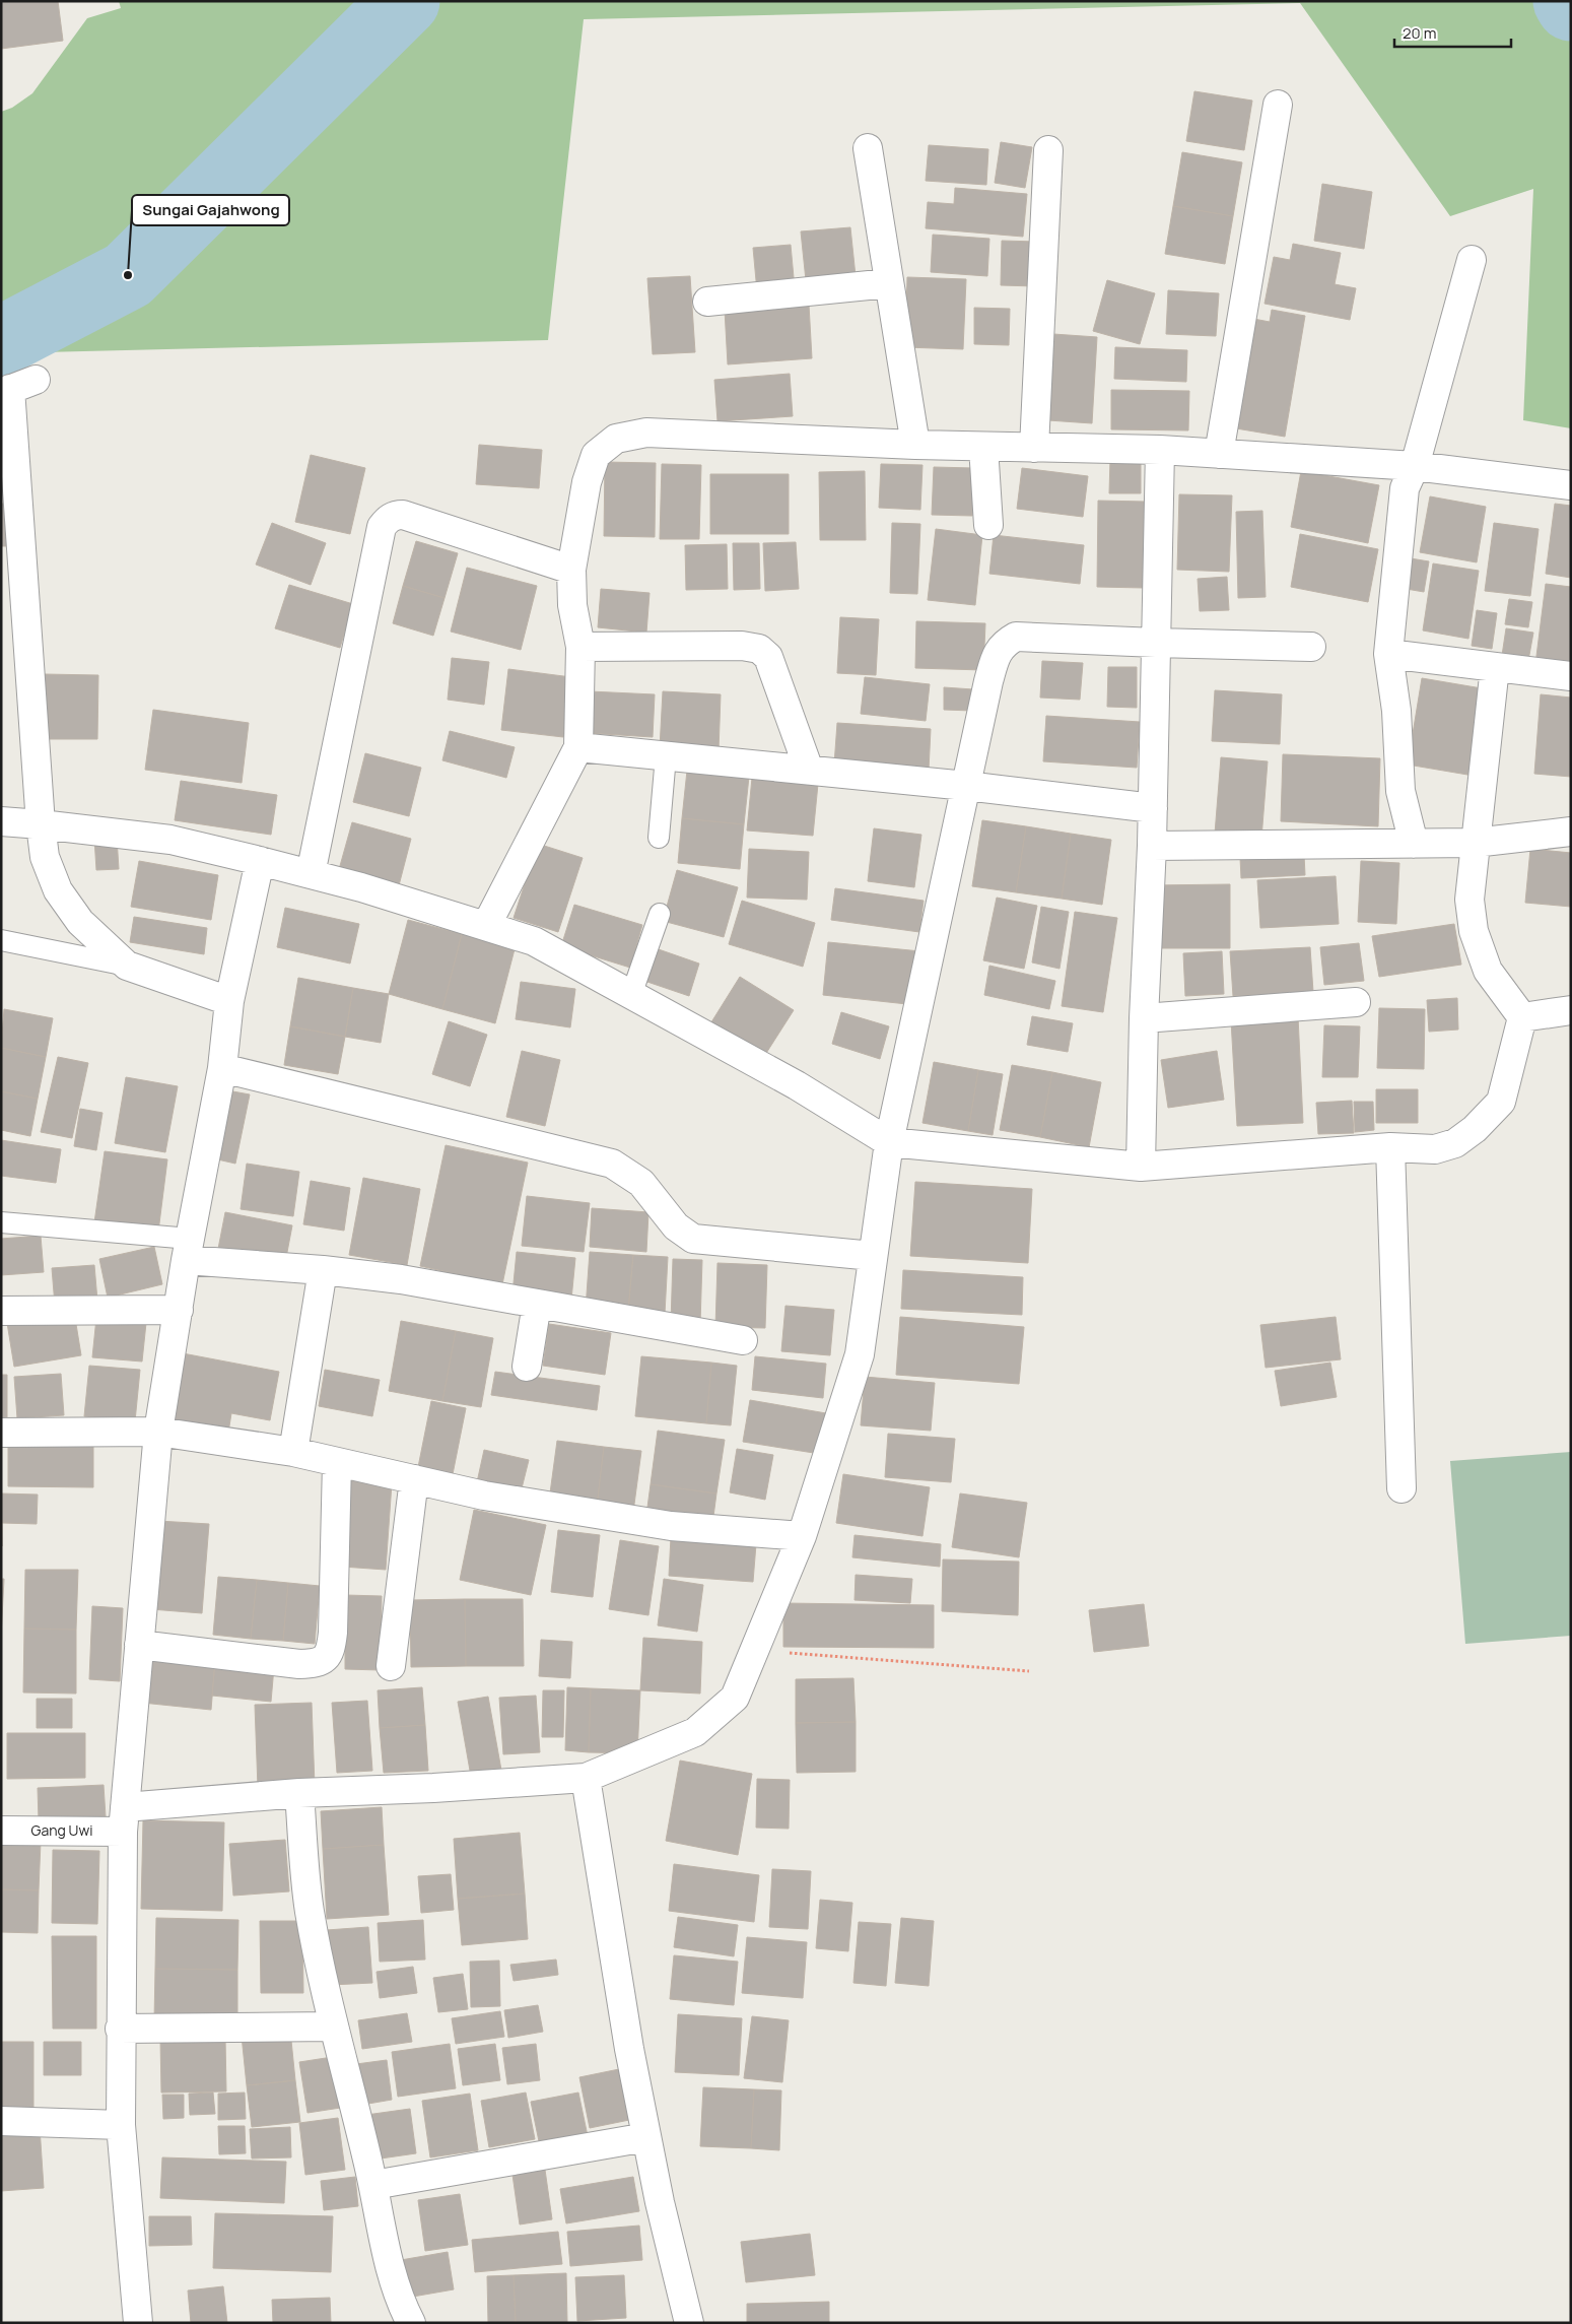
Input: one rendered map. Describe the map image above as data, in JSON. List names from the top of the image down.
{
  "streets": {
    "street": ["Gang Uwi"]
  },
  "places": ["Sungai Gajahwong"],
  "scale_bar": "20 m"
}
